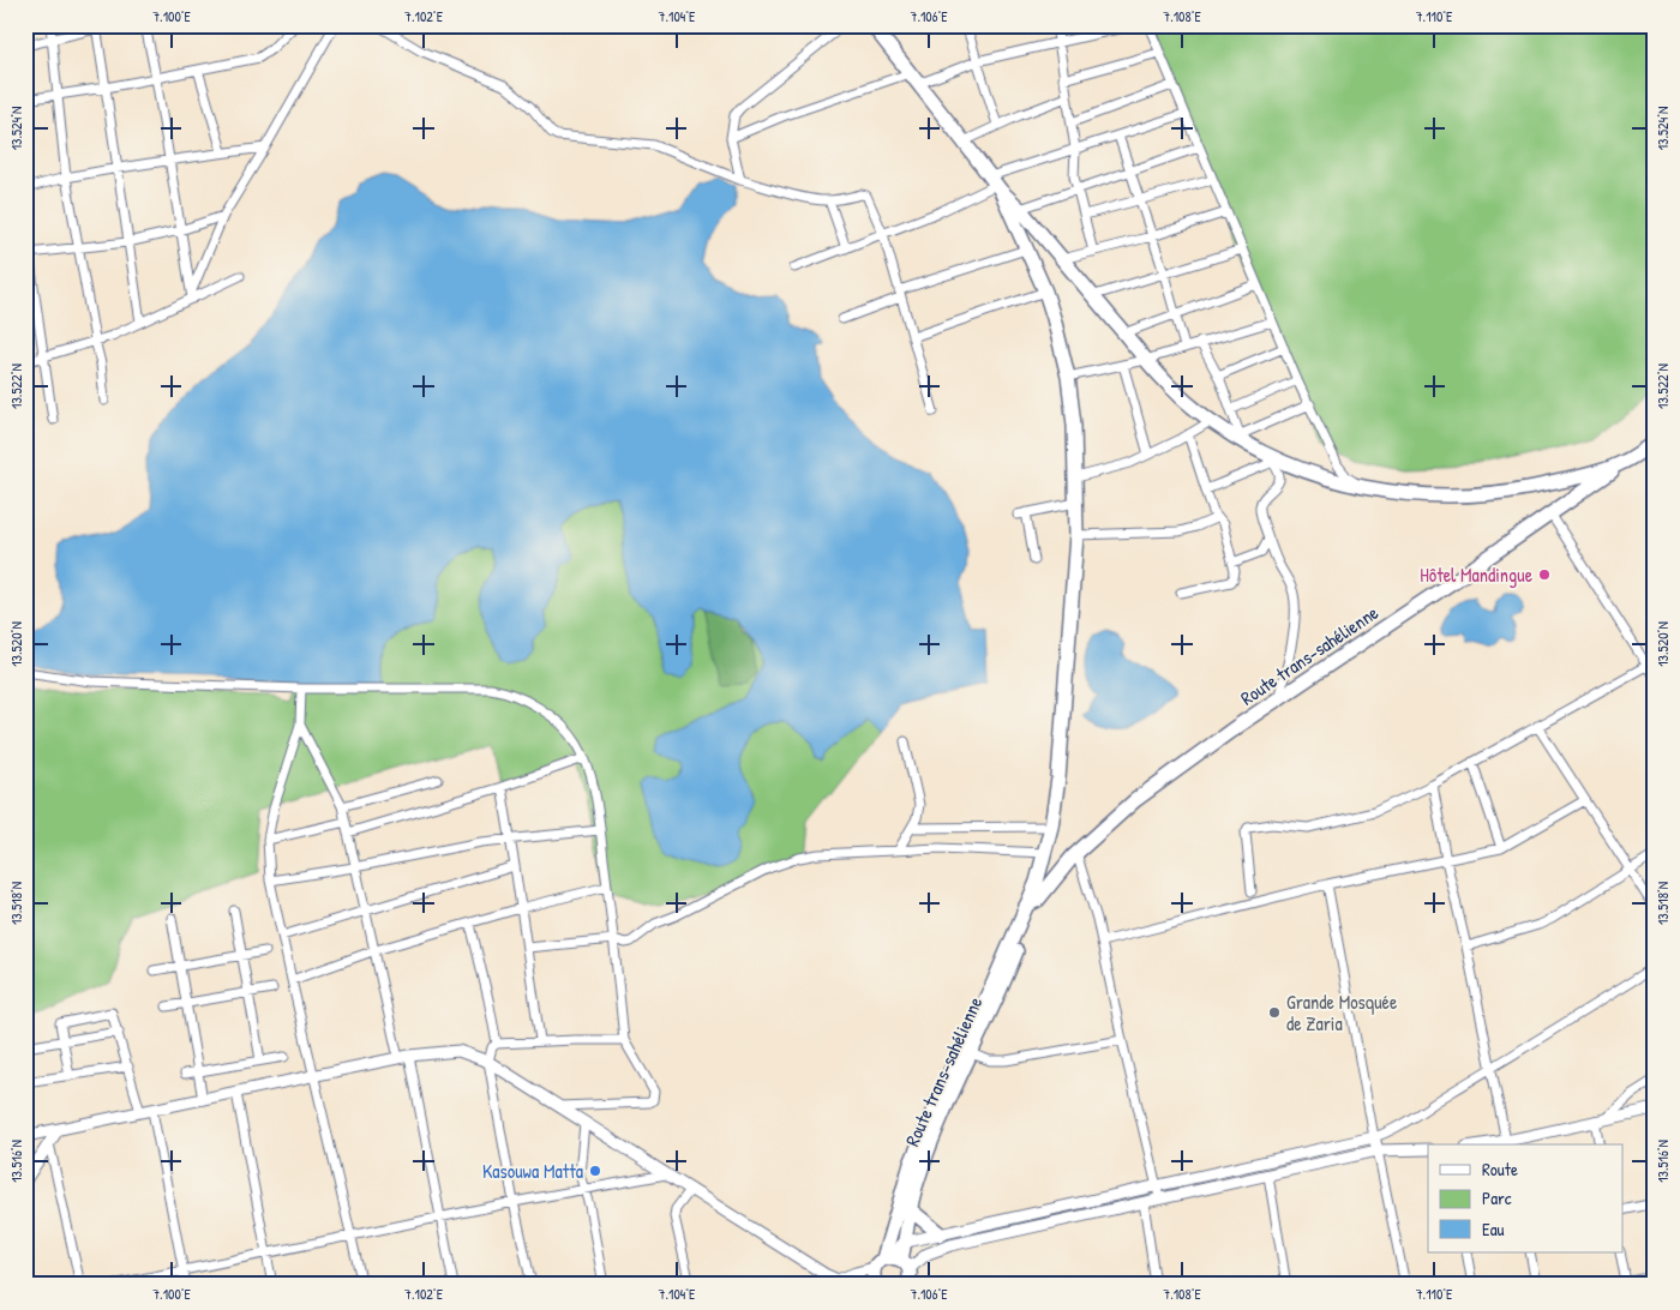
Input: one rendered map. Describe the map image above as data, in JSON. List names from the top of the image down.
{
  "streets": {
    "highway": ["Route trans-sahélienne"]
  },
  "places": ["Hôtel Mandingue", "Grande Mosquée de Zaria", "Kasouwa Matta"],
  "legend": ["Route", "Parc", "Eau"],
  "coordinates": [
    "7.100°E",
    "7.102°E",
    "7.104°E",
    "7.106°E",
    "7.108°E",
    "7.110°E",
    "13.524°N",
    "13.522°N",
    "13.520°N",
    "13.518°N",
    "13.516°N"
  ]
}
